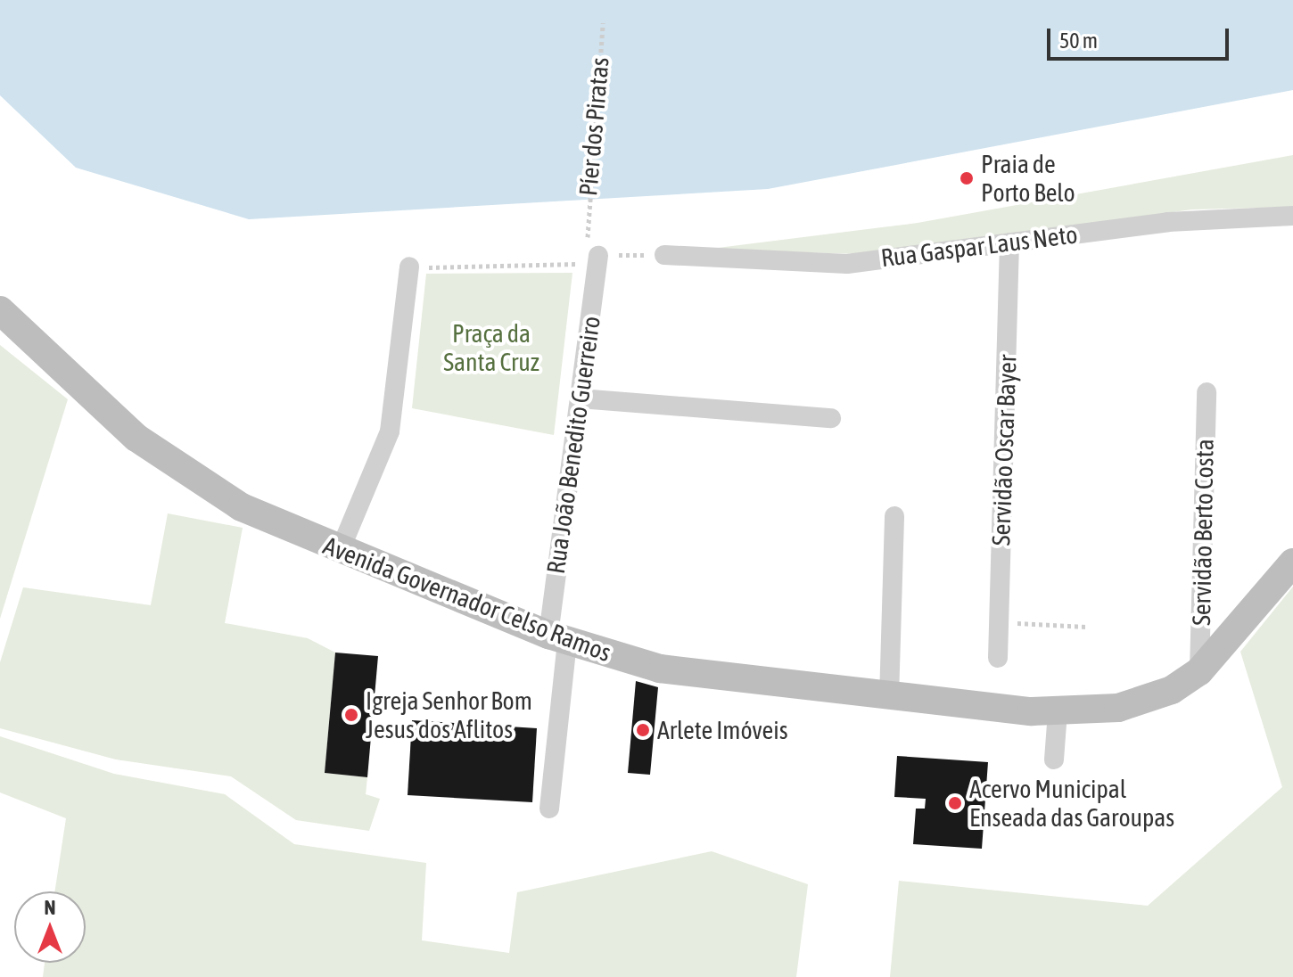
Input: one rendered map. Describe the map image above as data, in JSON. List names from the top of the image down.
{
  "streets": {
    "main road": ["Avenida Governador Celso Ramos"],
    "street": [
      "Rua Gaspar Laus Neto",
      "Rua João Benedito Guerreiro",
      "Servidão Oscar Bayer",
      "Servidão Berto Costa"
    ],
    "path": ["Píer dos Piratas"]
  },
  "crossings": [
    ["Rua Gaspar Laus Neto", "Servidão Oscar Bayer"],
    ["Rua João Benedito Guerreiro", "Avenida Governador Celso Ramos"],
    ["Servidão Berto Costa", "Avenida Governador Celso Ramos"]
  ],
  "parks": ["Praça da Santa Cruz"],
  "places": [
    "Praia de Porto Belo",
    "Igreja Senhor Bom Jesus dos Aflitos",
    "Arlete Imóveis",
    "Acervo Municipal Enseada das Garoupas"
  ],
  "scale_bar": "50 m",
  "north": "top"
}
